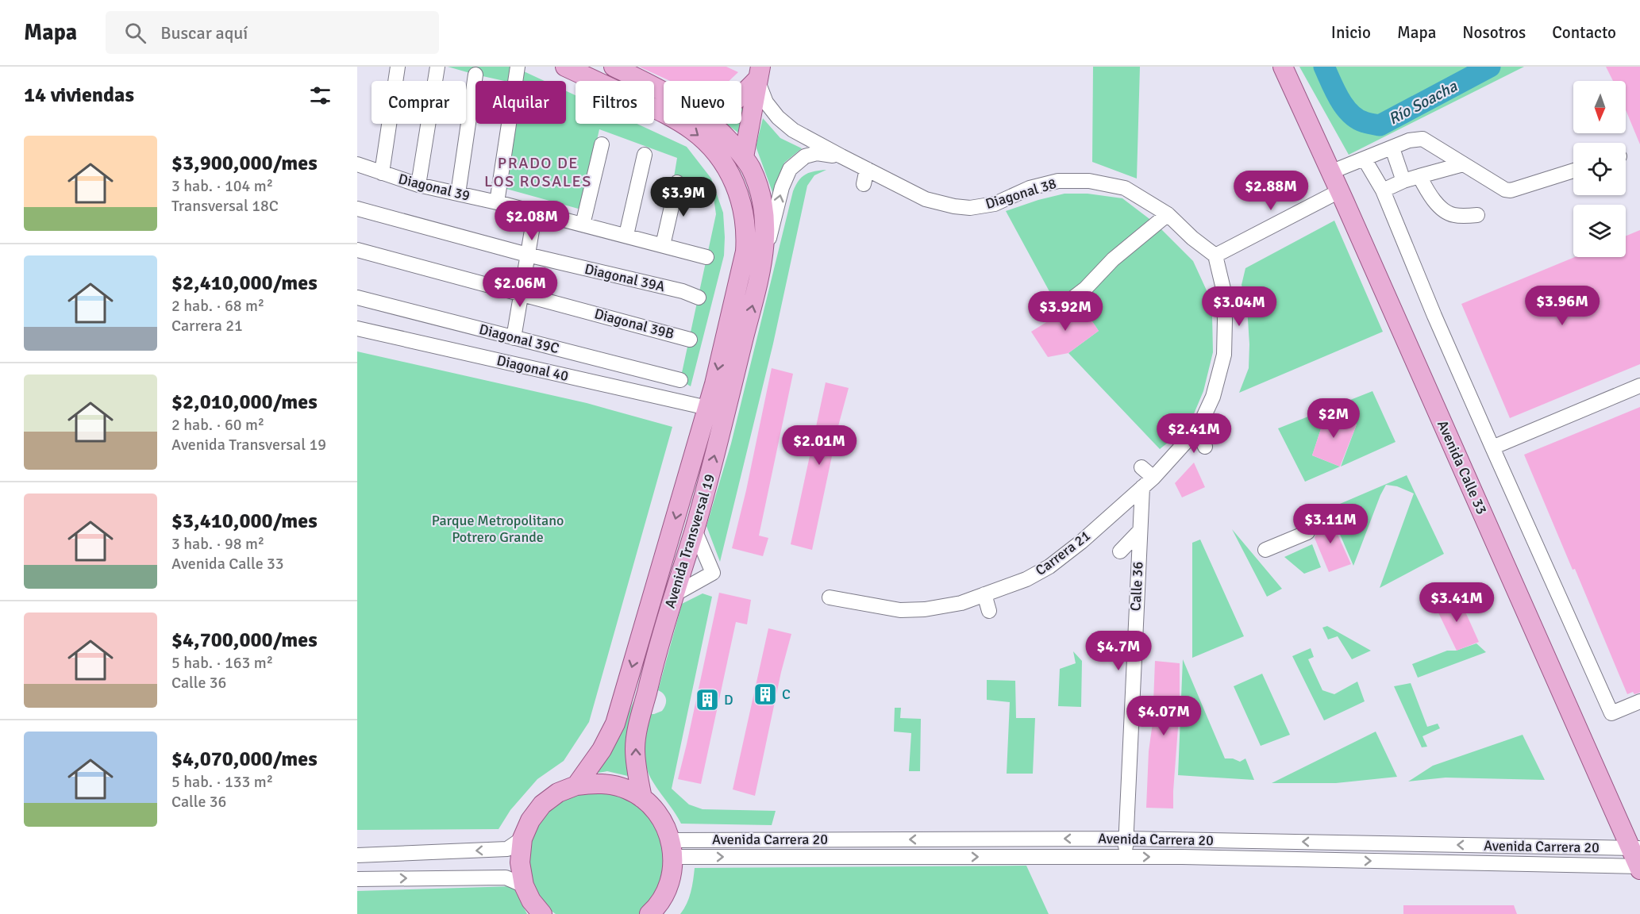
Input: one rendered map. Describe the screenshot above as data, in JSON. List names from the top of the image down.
{
  "streets": {
    "main road": ["Avenida Calle 33", "Avenida Transversal 19"],
    "street": [
      "Diagonal 39",
      "Diagonal 38",
      "Diagonal 39A",
      "Diagonal 39B",
      "Diagonal 39C",
      "Diagonal 40",
      "Carrera 21",
      "Calle 36",
      "Avenida Carrera 20"
    ]
  },
  "crossings": [
    ["Diagonal 38", "Avenida Transversal 19"],
    ["Diagonal 38", "Carrera 21"],
    ["Diagonal 40", "Avenida Transversal 19"],
    ["Avenida Calle 33", "Avenida Carrera 20"],
    ["Carrera 21", "Calle 36"],
    ["Calle 36", "Avenida Carrera 20"]
  ],
  "districts": ["PRADO DE LOS ROSALES"],
  "water": ["Río Soacha"],
  "parks": ["Parque Metropolitano Potrero Grande"],
  "places": {
    "building": ["C", "D"]
  },
  "north": "bottom",
  "page": {
    "header": "Mapa",
    "search": "Buscar aquí",
    "nav": [
      "Inicio",
      "Mapa",
      "Nosotros",
      "Contacto"
    ],
    "heading": "14 viviendas",
    "chip": [
      "Comprar",
      "Alquilar",
      "Filtros",
      "Nuevo"
    ],
    "list": [
      {
        "name": "$3,900,000/mes",
        "note": "3 hab. · 104 m² · Transversal 18C"
      },
      {
        "name": "$2,410,000/mes",
        "note": "2 hab. · 68 m² · Carrera 21"
      },
      {
        "name": "$2,010,000/mes",
        "note": "2 hab. · 60 m² · Avenida Transversal 19"
      },
      {
        "name": "$3,410,000/mes",
        "note": "3 hab. · 98 m² · Avenida Calle 33"
      },
      {
        "name": "$4,700,000/mes",
        "note": "5 hab. · 163 m² · Calle 36"
      },
      {
        "name": "$4,070,000/mes",
        "note": "5 hab. · 133 m² · Calle 36"
      }
    ],
    "price": [
      "$2.88M",
      "$3.9M",
      "$2.08M",
      "$2.06M",
      "$3.96M",
      "$3.04M",
      "$3.92M",
      "$2M",
      "$2.41M",
      "$2.01M",
      "$3.11M",
      "$3.41M",
      "$4.7M",
      "$4.07M"
    ]
  }
}
